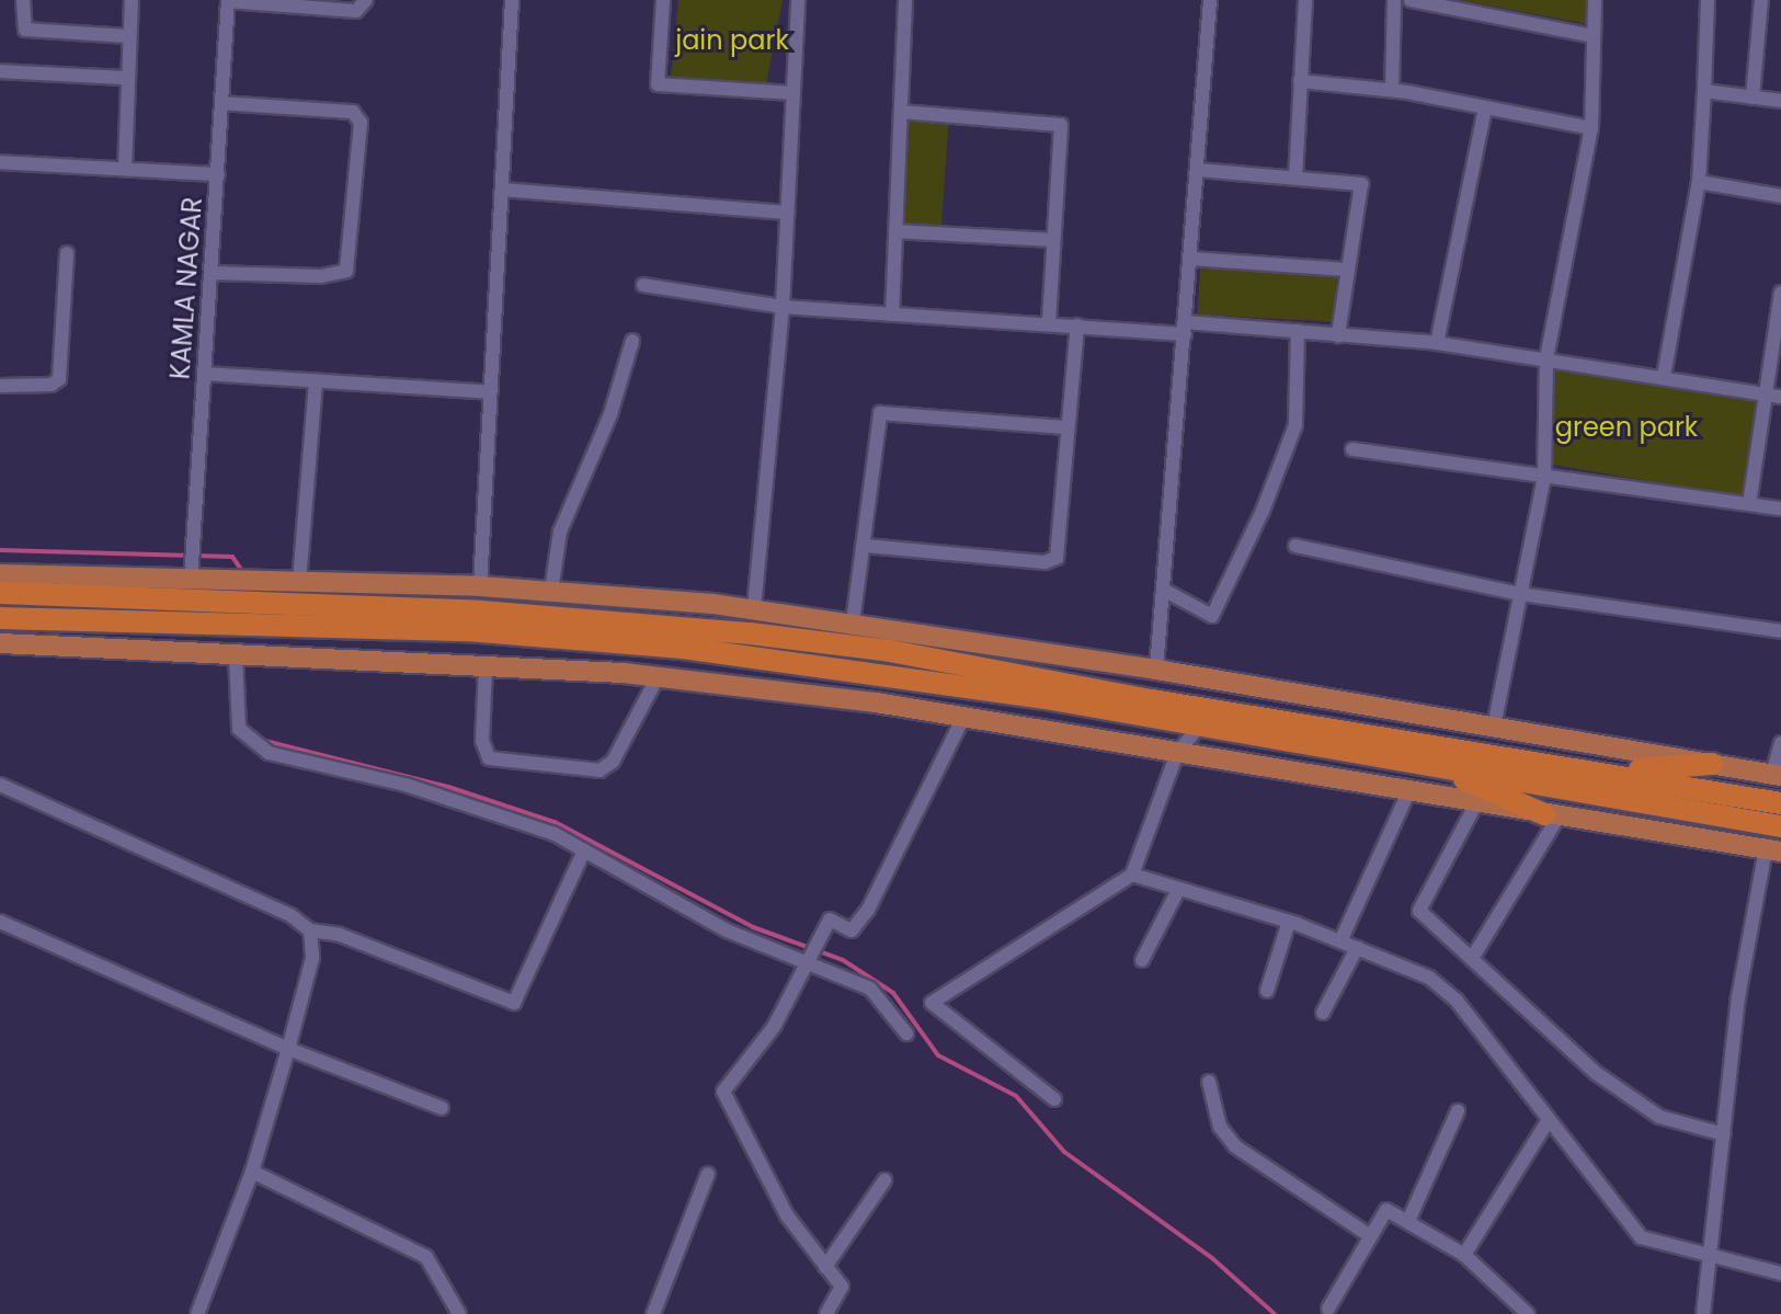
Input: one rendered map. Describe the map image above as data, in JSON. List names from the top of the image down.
{
  "streets": {
    "street": ["KAMLA NAGAR"]
  },
  "parks": ["jain park", "green park"]
}
